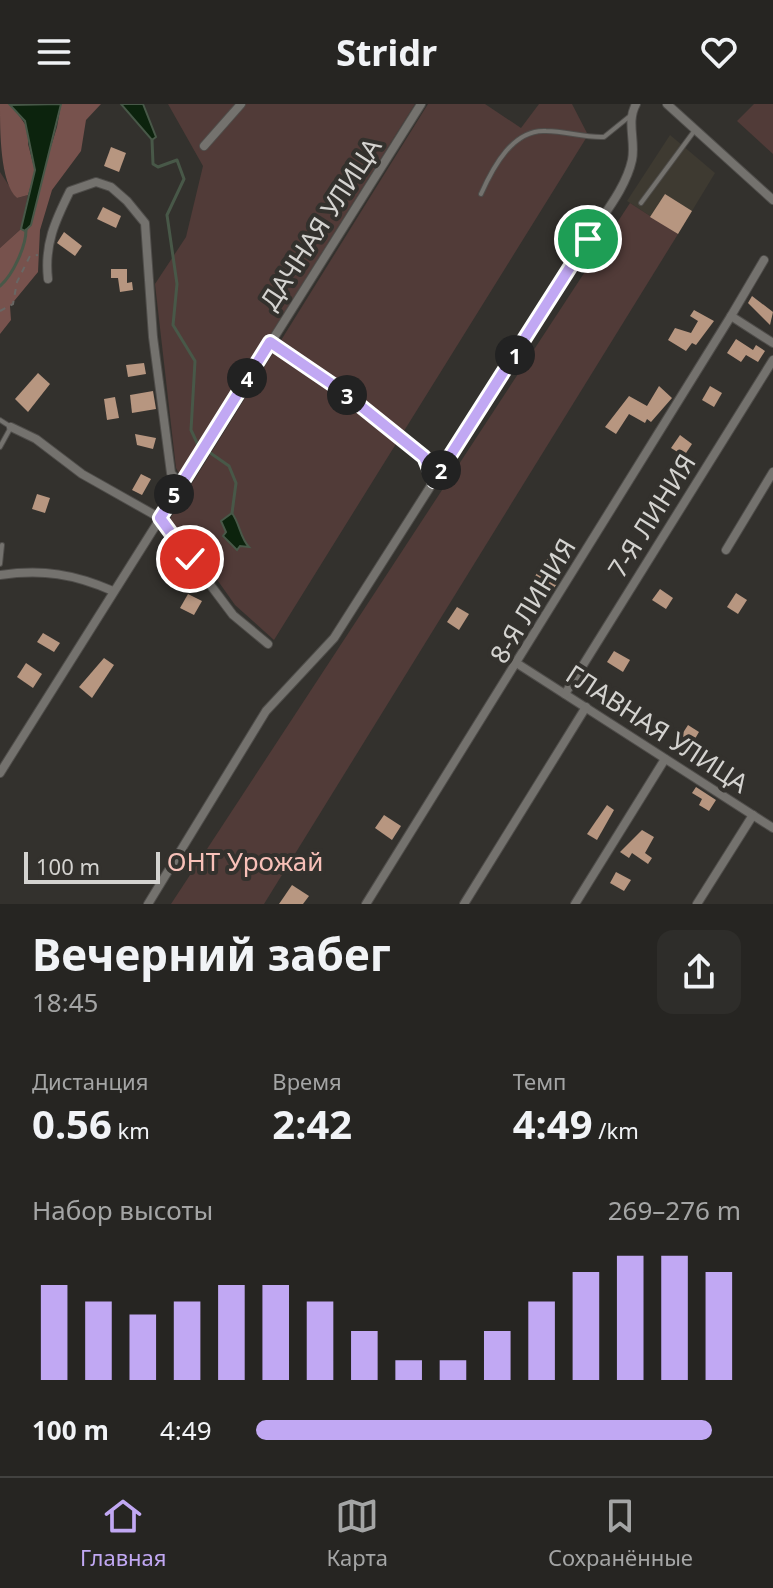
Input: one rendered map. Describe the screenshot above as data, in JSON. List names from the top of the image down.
{
  "streets": {
    "street": [
      "ДАЧНАЯ УЛИЦА",
      "7-Я ЛИНИЯ",
      "8-Я ЛИНИЯ",
      "ГЛАВНАЯ УЛИЦА"
    ]
  },
  "crossings": [
    ["7-Я ЛИНИЯ", "ГЛАВНАЯ УЛИЦА"],
    ["8-Я ЛИНИЯ", "ГЛАВНАЯ УЛИЦА"]
  ],
  "parks": ["ОНТ Урожай"],
  "scale_bar": "100 m",
  "page": {
    "header": "Stridr",
    "pins": [
      "1",
      "4",
      "3",
      "2",
      "5"
    ],
    "scale": "100 m",
    "heading": ["Вечерний забег", "18:45"],
    "stats": [
      ["Дистанция", "0.56 km"],
      ["Время", "2:42"],
      ["Темп", "4:49 /km"]
    ],
    "chart": ["Набор высоты", "269–276 m"],
    "list": [
      {
        "name": "100 m",
        "note": "4:49"
      }
    ],
    "tabs": ["Главная", "Карта", "Сохранённые"]
  }
}
